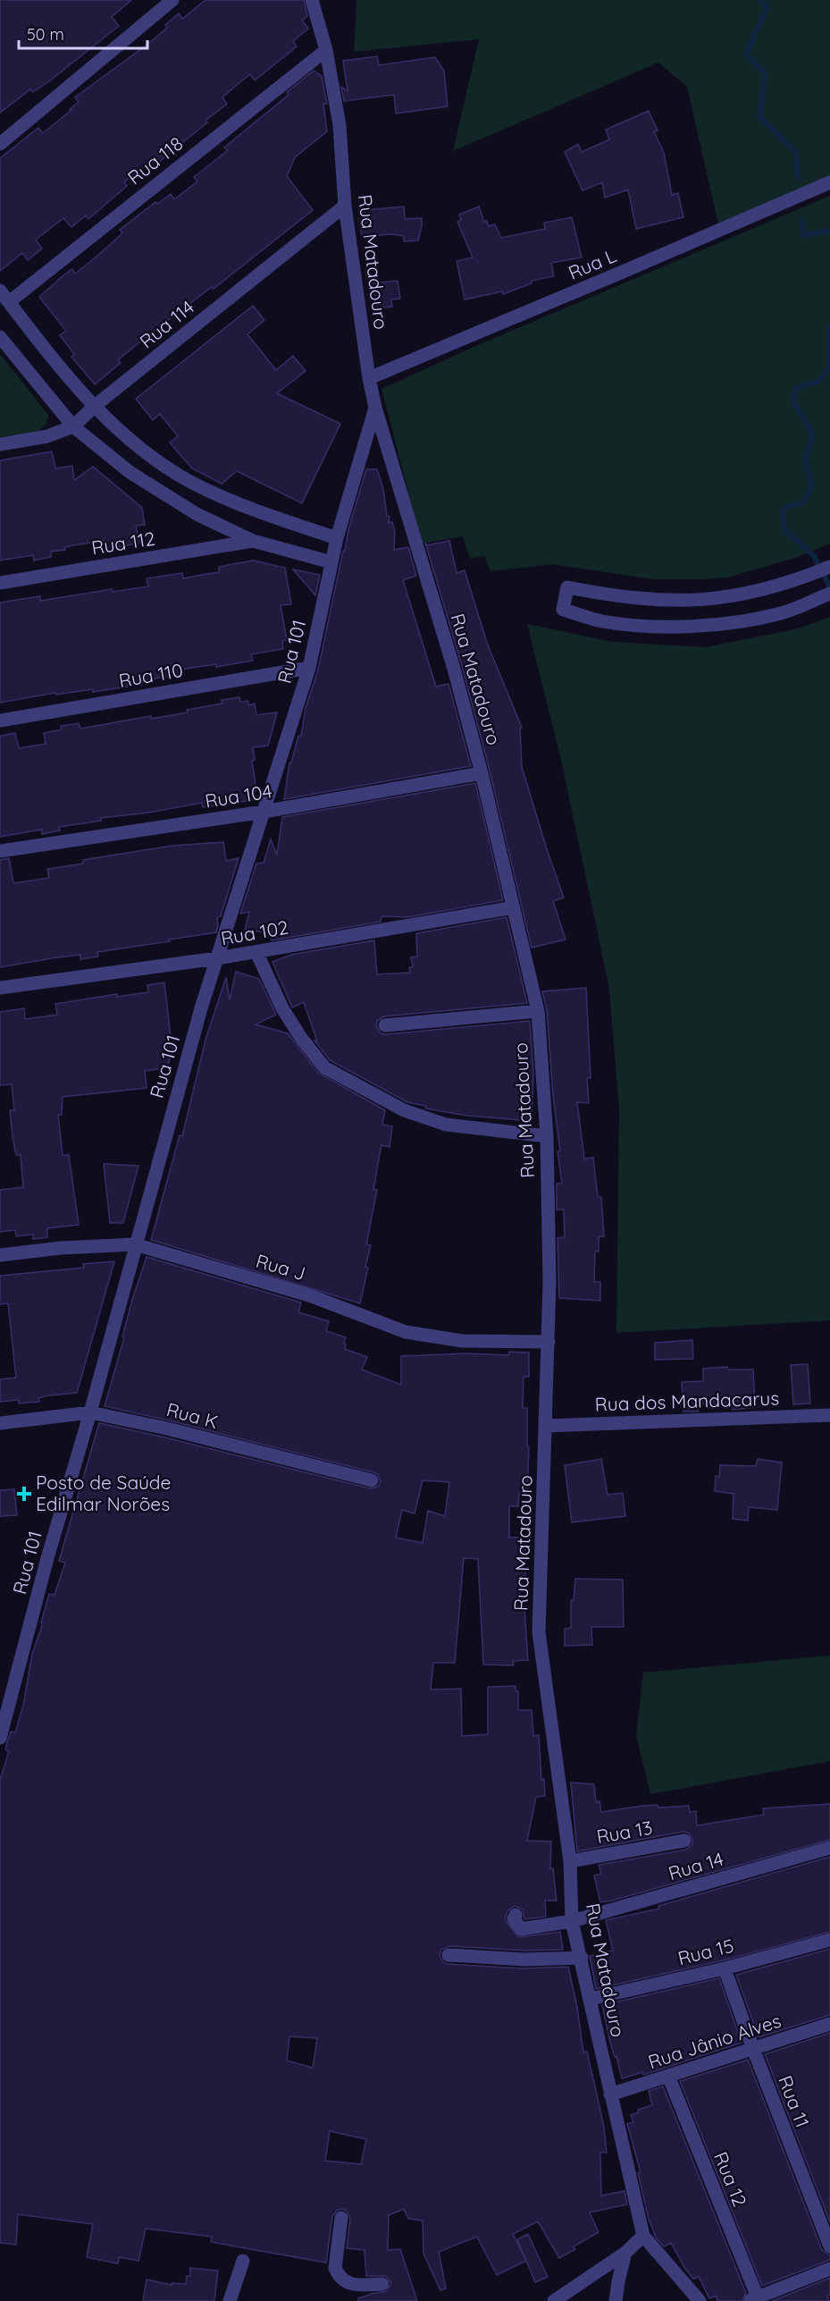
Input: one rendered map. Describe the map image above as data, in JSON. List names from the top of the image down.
{
  "streets": {
    "street": [
      "Rua 118",
      "Rua Matadouro",
      "Rua L",
      "Rua 114",
      "Rua 112",
      "Rua 101",
      "Rua 110",
      "Rua 104",
      "Rua 102",
      "Rua J",
      "Rua dos Mandacarus",
      "Rua K",
      "Rua 13",
      "Rua 14",
      "Rua 15",
      "Rua Jânio Alves",
      "Rua 11",
      "Rua 12"
    ]
  },
  "crossings": [
    ["Rua 118", "Rua Matadouro"],
    ["Rua Matadouro", "Rua L"],
    ["Rua Matadouro", "Rua 114"],
    ["Rua Matadouro", "Rua 101"],
    ["Rua Matadouro", "Rua 104"],
    ["Rua Matadouro", "Rua 102"],
    ["Rua Matadouro", "Rua J"],
    ["Rua Matadouro", "Rua dos Mandacarus"],
    ["Rua Matadouro", "Rua 13"],
    ["Rua Matadouro", "Rua 14"],
    ["Rua Matadouro", "Rua 15"],
    ["Rua Matadouro", "Rua Jânio Alves"],
    ["Rua 101", "Rua 110"],
    ["Rua 101", "Rua 104"],
    ["Rua 101", "Rua 102"],
    ["Rua 101", "Rua J"],
    ["Rua 101", "Rua K"],
    ["Rua 15", "Rua 11"],
    ["Rua Jânio Alves", "Rua 11"],
    ["Rua Jânio Alves", "Rua 12"]
  ],
  "places": {
    "health": ["Posto de Saúde Edilmar Norões"]
  },
  "scale_bar": "50 m"
}
